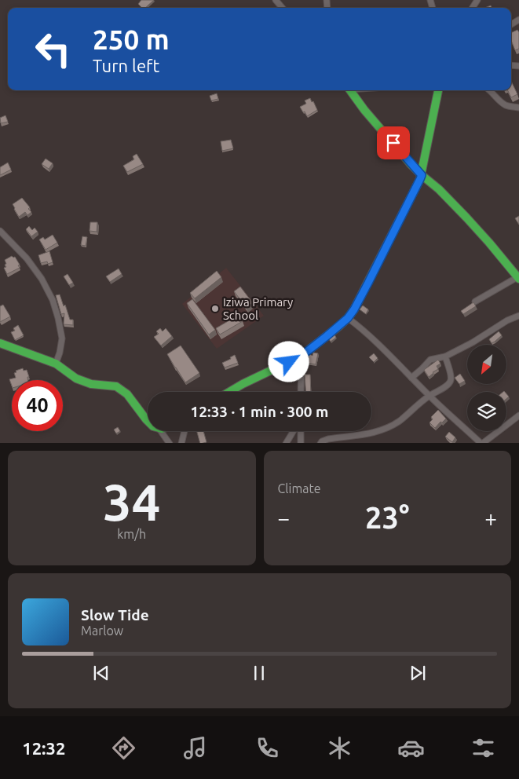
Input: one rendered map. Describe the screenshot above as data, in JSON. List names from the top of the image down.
{
  "places": ["Iziwa Primary School"],
  "north": "bottom left",
  "page": {
    "turn": ["250 m", "Turn left"],
    "limit": "40",
    "trip": "12:33 · 1 min · 300 m",
    "tile": [
      ["34", "km/h"],
      "Climate"
    ],
    "heat": ["−", "23°", "+"],
    "song": ["Slow Tide", "Marlow"],
    "tabs": "12:32"
  }
}
